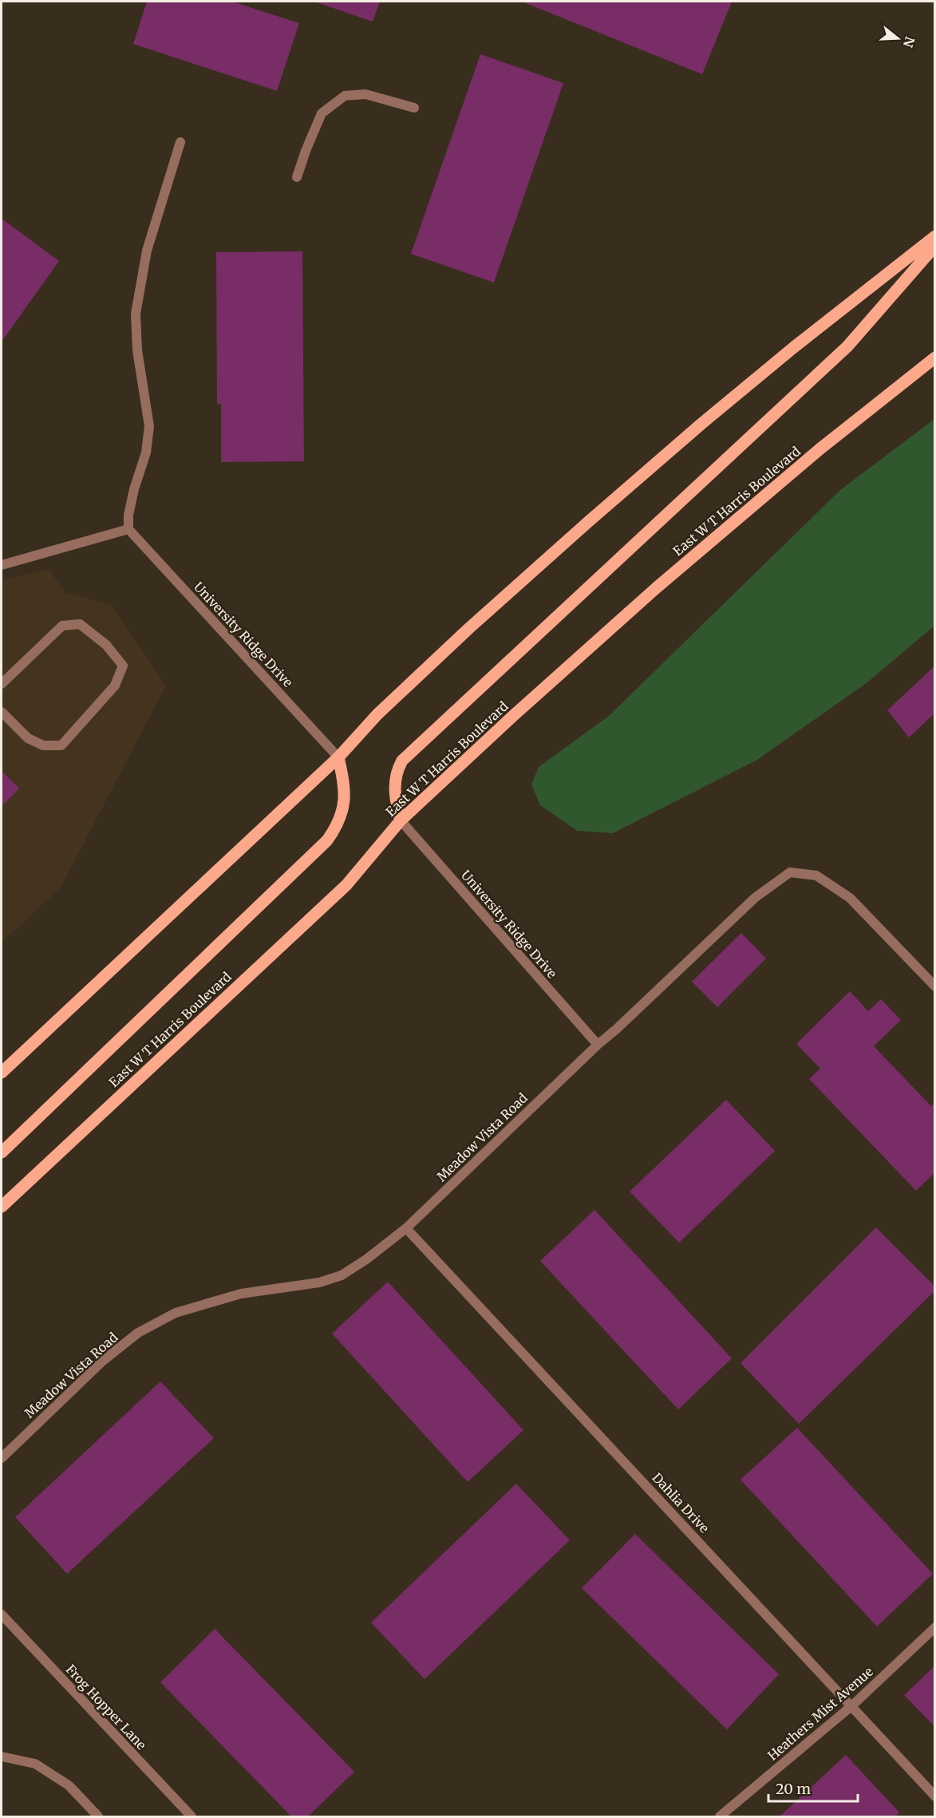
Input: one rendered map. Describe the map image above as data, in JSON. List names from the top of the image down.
{
  "streets": {
    "main road": ["East W T Harris Boulevard"],
    "street": [
      "University Ridge Drive",
      "Meadow Vista Road",
      "Dahlia Drive",
      "Frog Hopper Lane",
      "Heathers Mist Avenue"
    ]
  },
  "crossings": [
    ["East W T Harris Boulevard", "University Ridge Drive"],
    ["University Ridge Drive", "Meadow Vista Road"],
    ["Meadow Vista Road", "Dahlia Drive"],
    ["Dahlia Drive", "Heathers Mist Avenue"]
  ],
  "scale_bar": "20 m",
  "north": "right"
}
